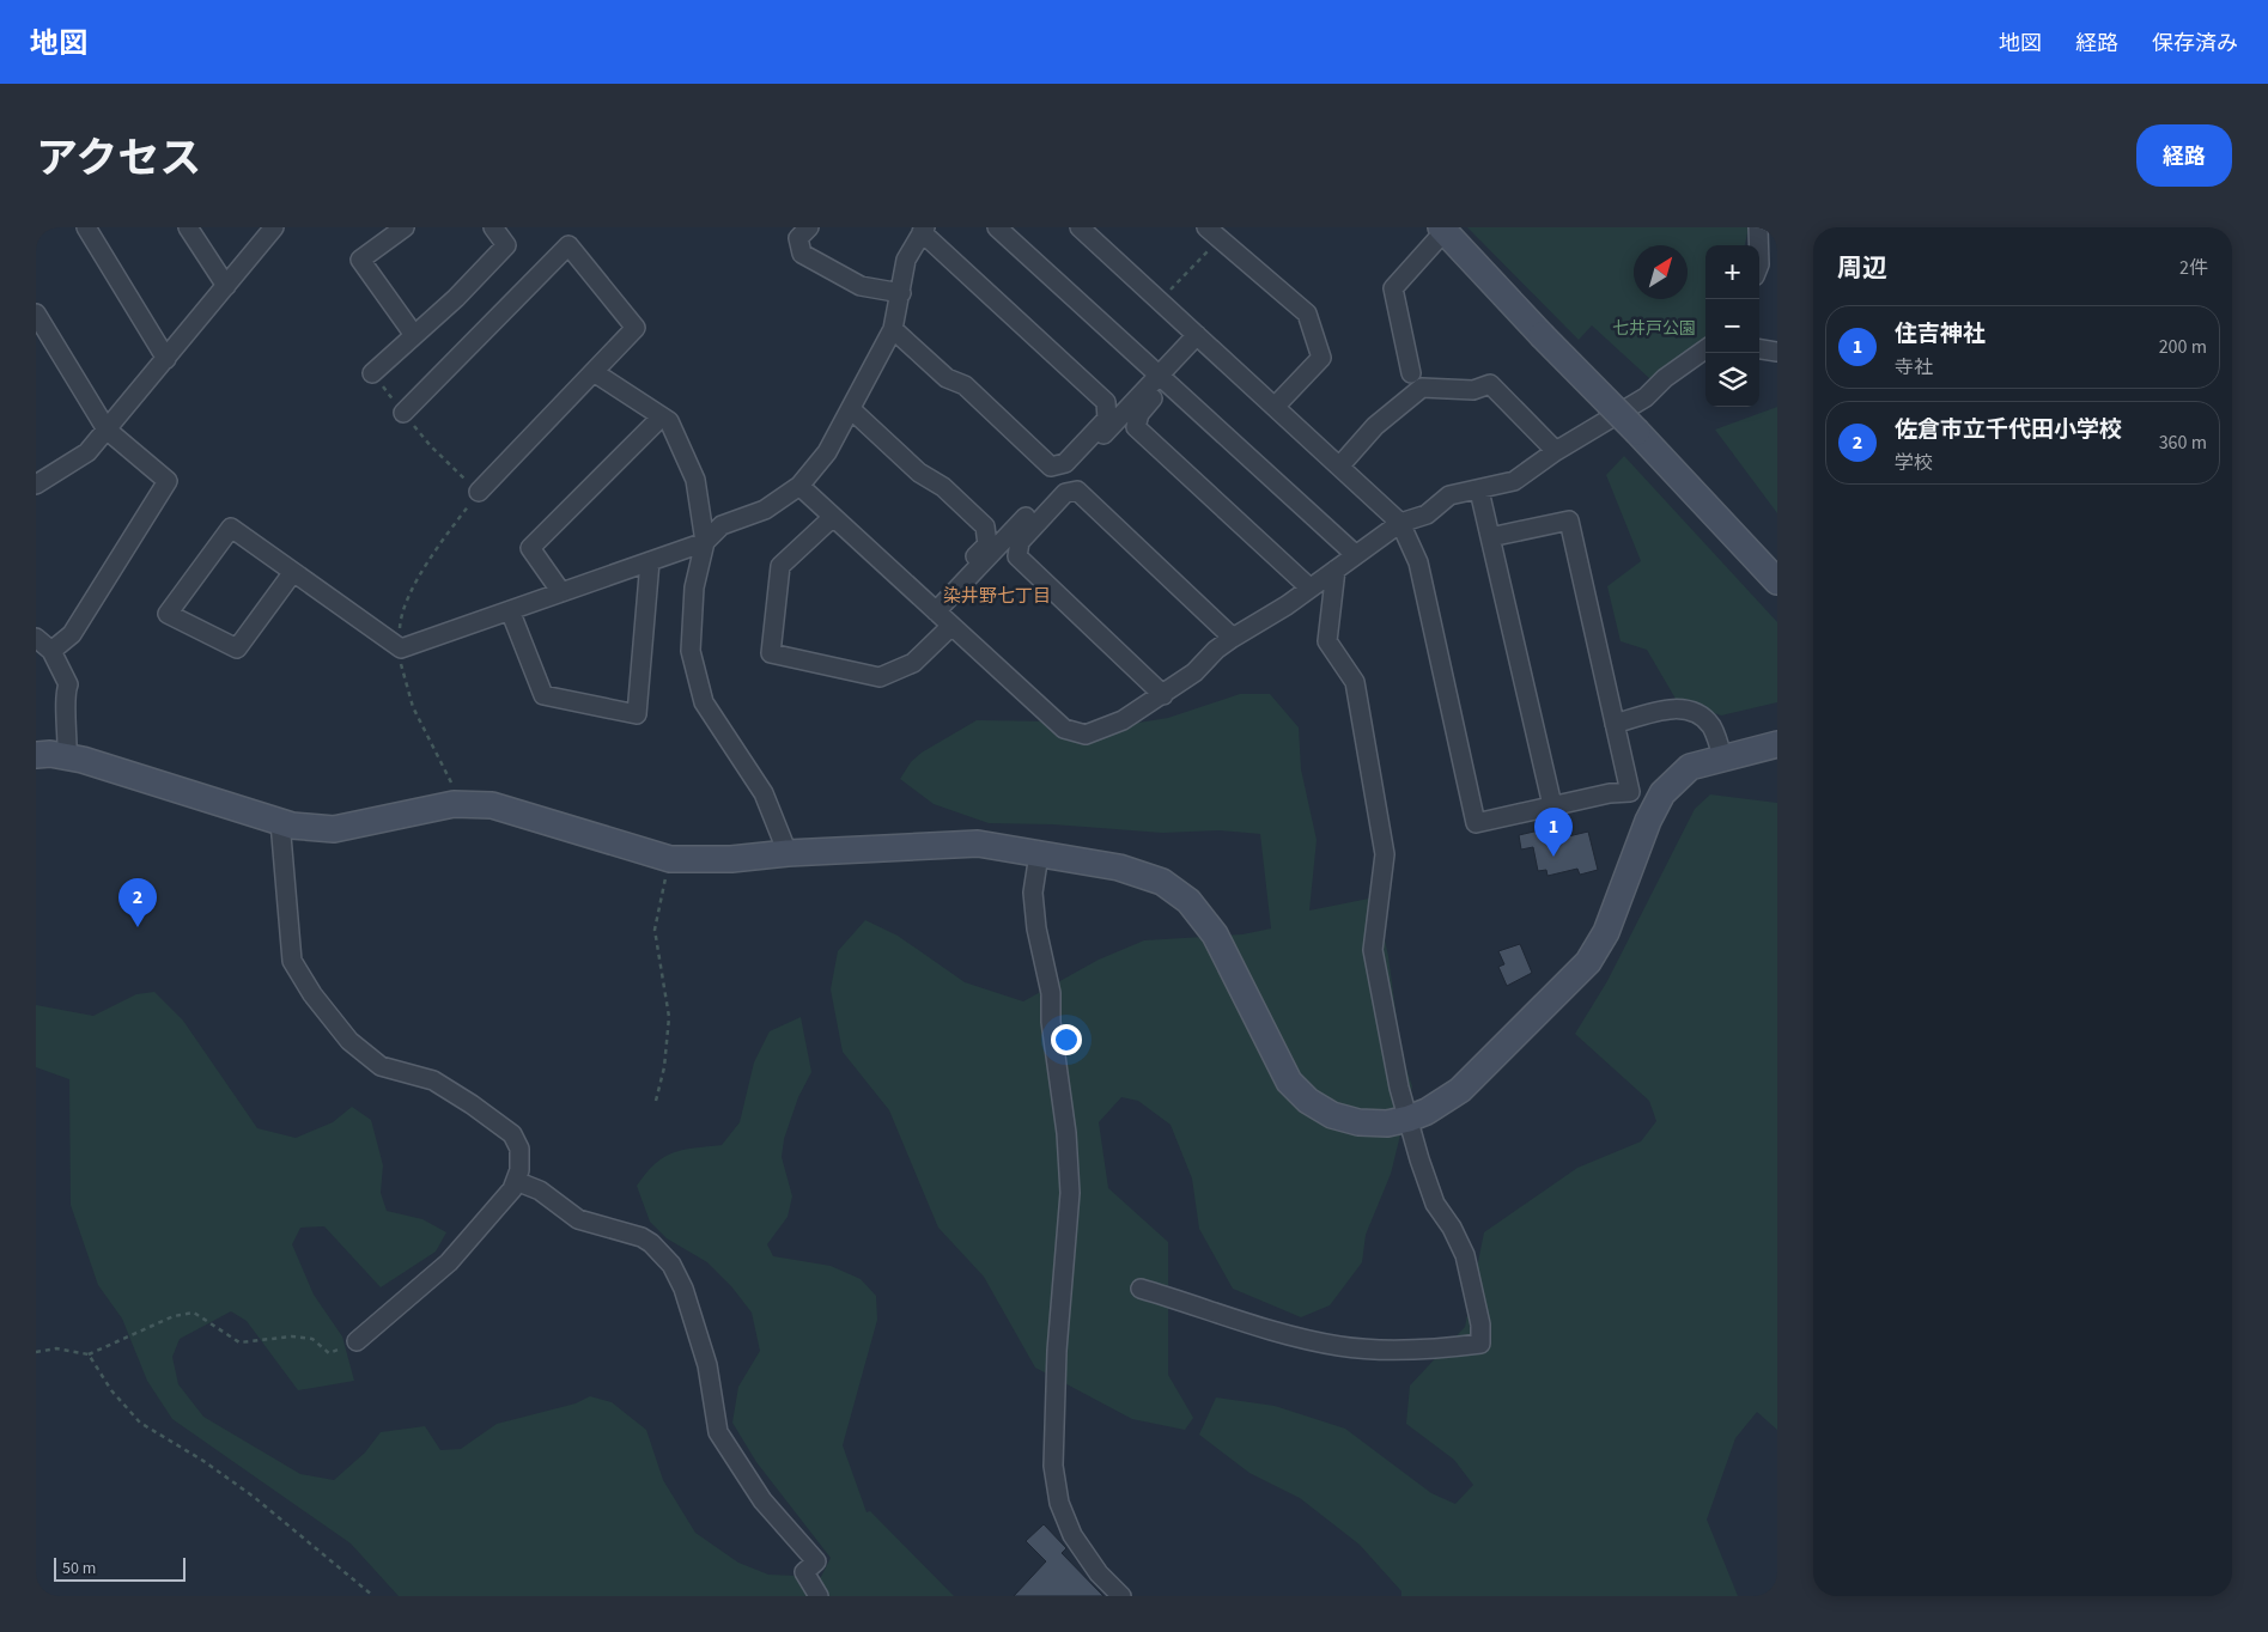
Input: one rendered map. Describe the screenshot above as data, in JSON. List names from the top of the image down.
{
  "districts": ["染井野七丁目"],
  "parks": ["七井戸公園"],
  "scale_bar": "50 m",
  "north": "top right",
  "page": {
    "header": "地図",
    "nav": ["地図", "経路", "保存済み"],
    "title": "アクセス",
    "buttons": "経路",
    "heading": ["周辺", "2件"],
    "map_buttons": ["+", "−"],
    "list": [
      {
        "mark": "1",
        "name": "住吉神社",
        "note": "寺社",
        "value": "200 m"
      },
      {
        "mark": "2",
        "name": "佐倉市立千代田小学校",
        "note": "学校",
        "value": "360 m"
      }
    ],
    "pins": ["1", "2"],
    "scale": "50 m"
  }
}
